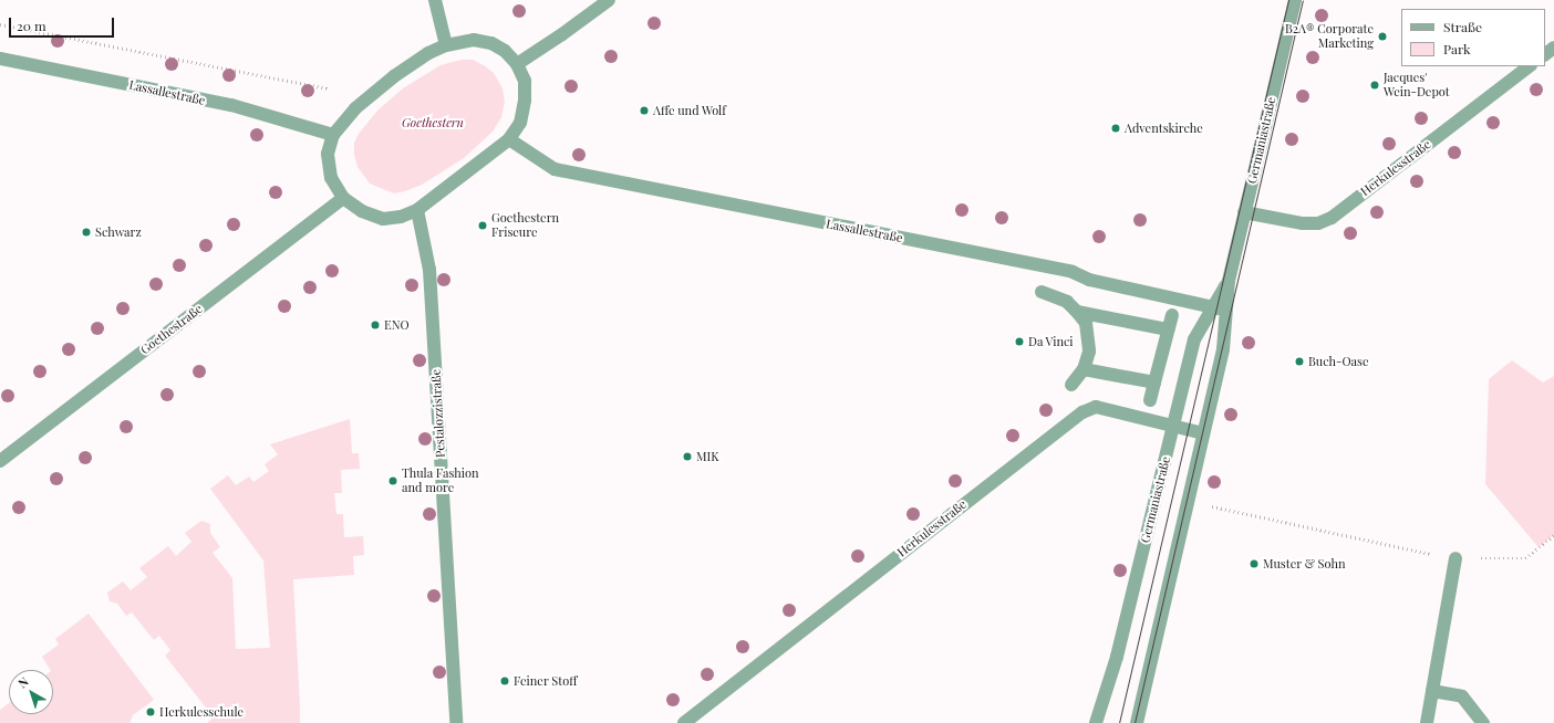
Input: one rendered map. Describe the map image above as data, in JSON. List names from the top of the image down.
{
  "streets": {
    "street": [
      "Lassallestraße",
      "Germaniastraße",
      "Herkulesstraße",
      "Goethestraße",
      "Pestalozzistraße"
    ]
  },
  "crossings": [
    ["Lassallestraße", "Germaniastraße"],
    ["Germaniastraße", "Herkulesstraße"]
  ],
  "parks": ["Goethestern"],
  "places": [
    "B2A® Corporate Marketing",
    "Jacques' Wein-Depot",
    "Affe und Wolf",
    "Adventskirche",
    "Goethestern Friseure",
    "Schwarz",
    "ENO",
    "Da Vinci",
    "Buch-Oase",
    "MIK",
    "Thula Fashion and more",
    "Muster & Sohn",
    "Feiner Stoff",
    "Herkulesschule"
  ],
  "legend": ["Straße", "Park"],
  "scale_bar": "20 m",
  "north": "top left"
}
